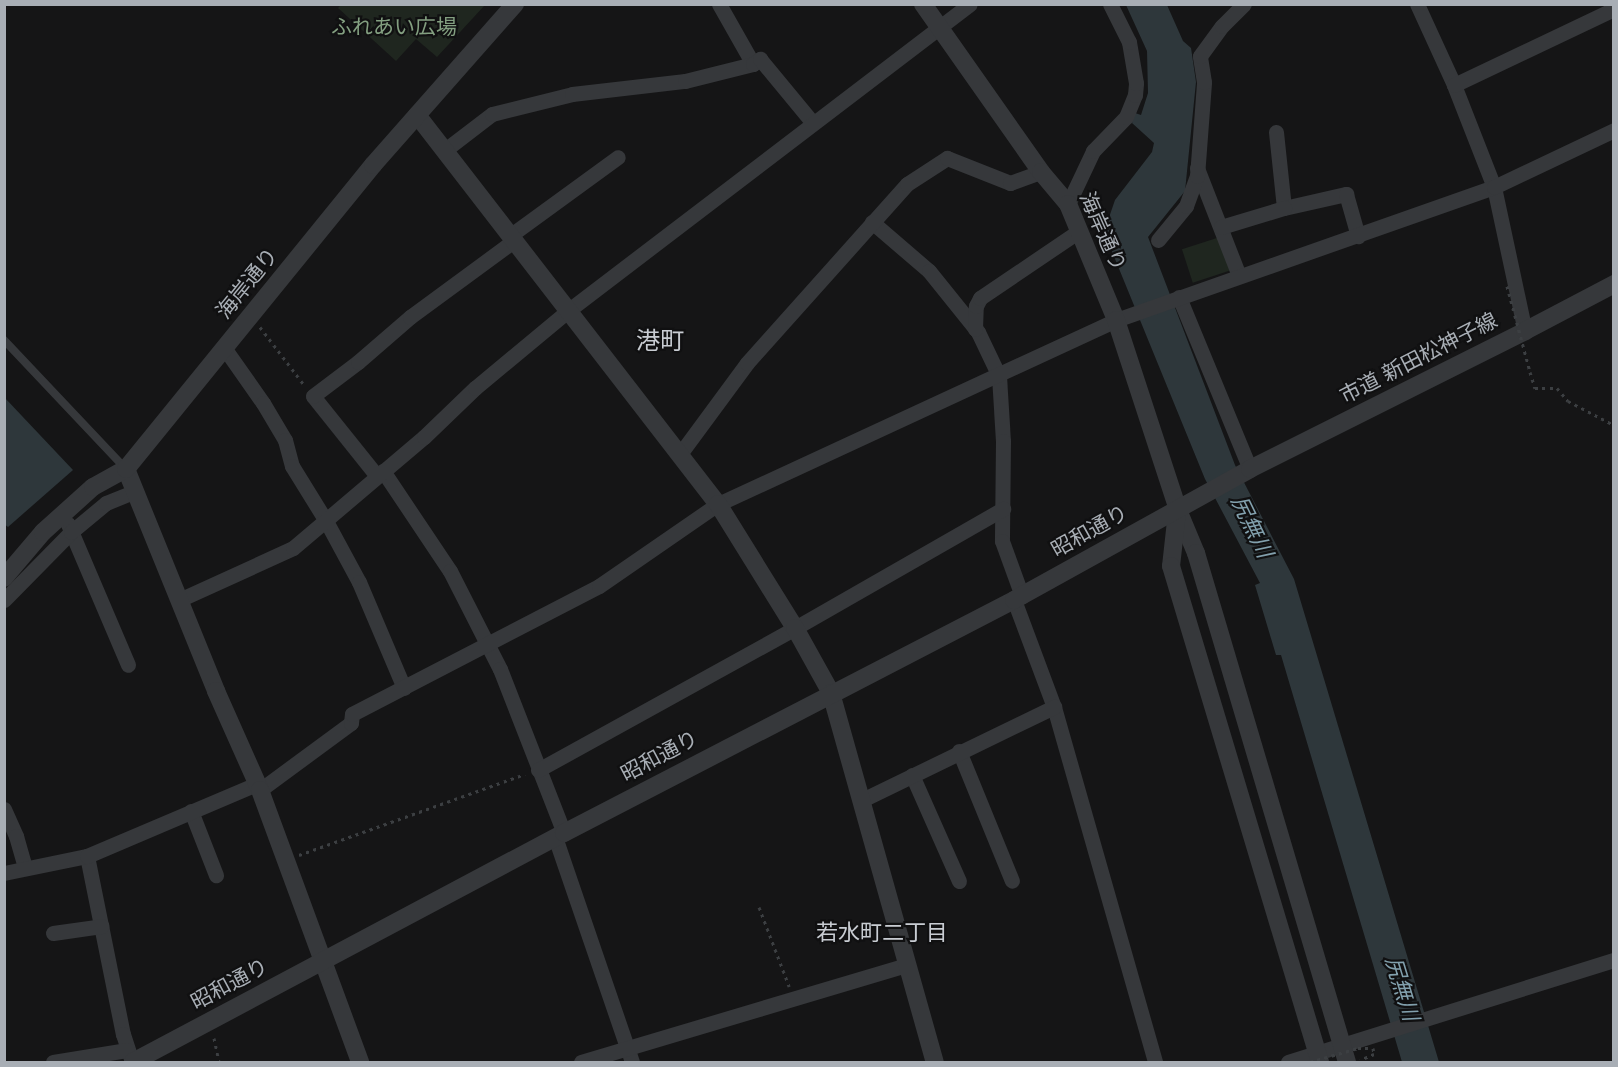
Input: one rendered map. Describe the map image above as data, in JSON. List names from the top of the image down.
{
  "streets": {
    "street": ["海岸通り", "市道 新田松神子線", "昭和通り"]
  },
  "crossings": [
    ["海岸通り", "昭和通り"],
    ["市道 新田松神子線", "昭和通り"]
  ],
  "districts": ["港町", "若水町二丁目"],
  "water": ["尻無川"],
  "parks": ["ふれあい広場"]
}
